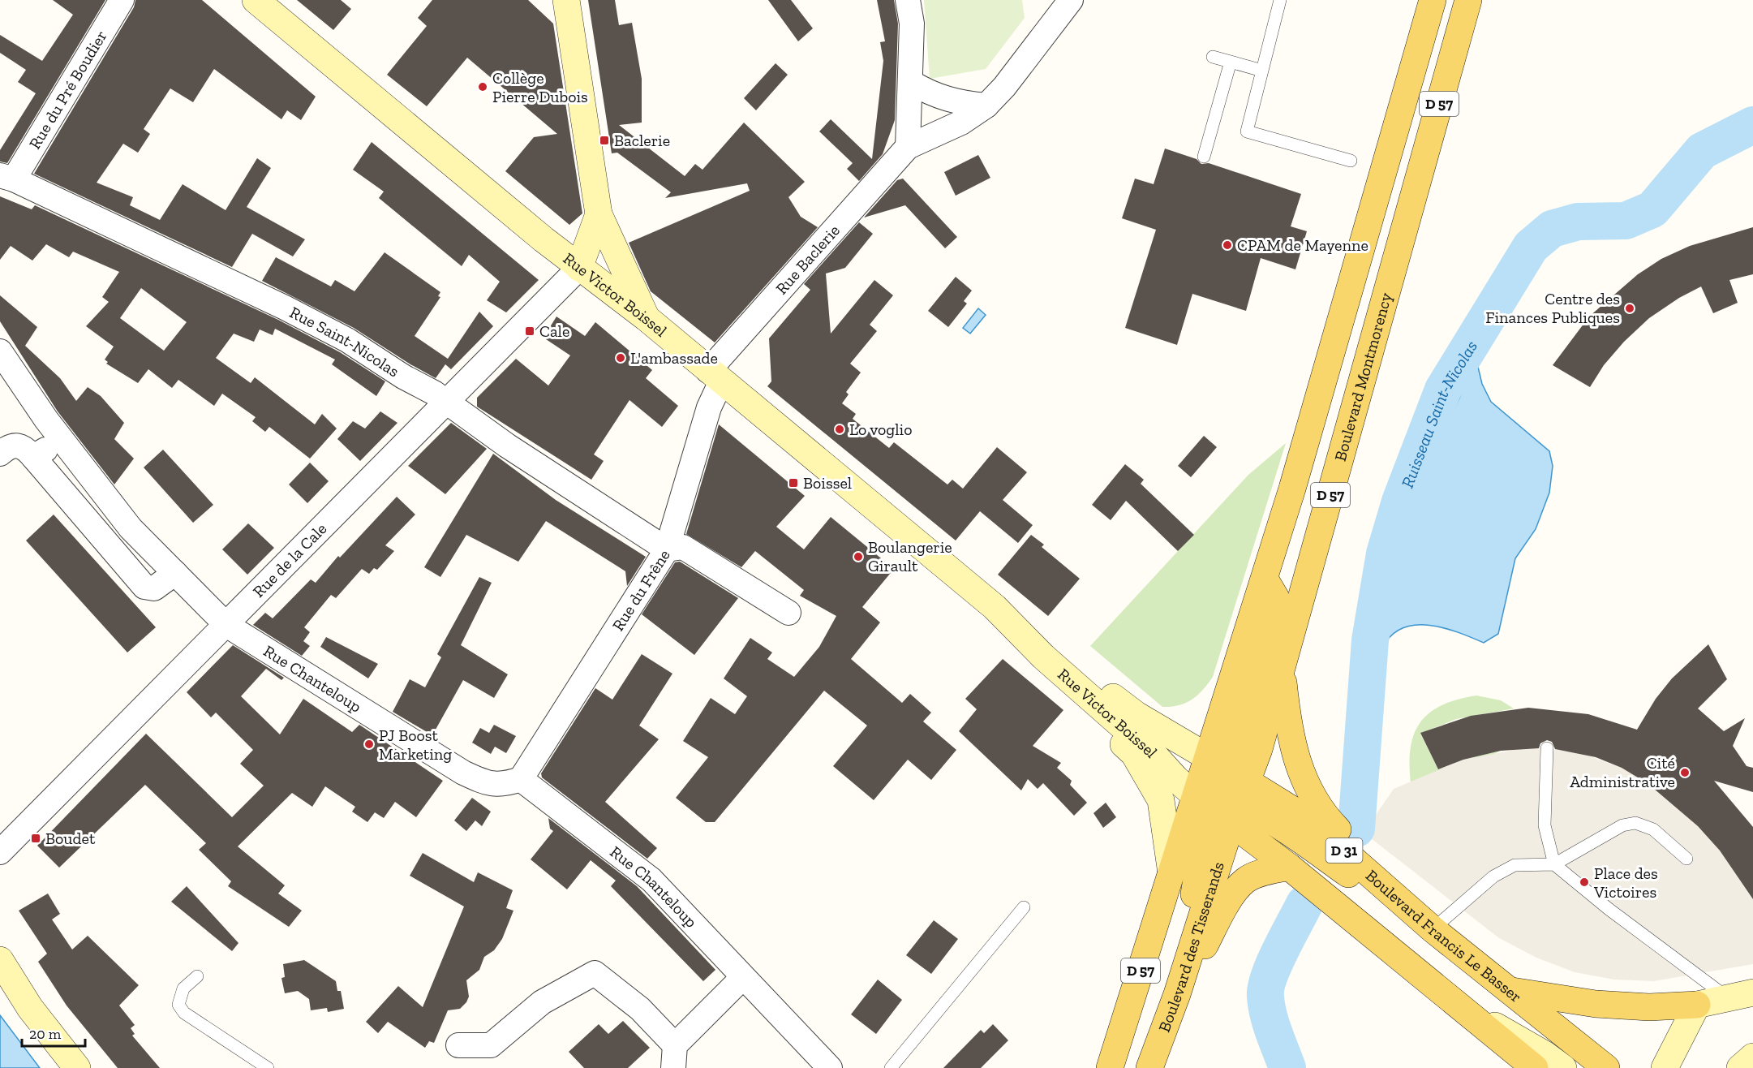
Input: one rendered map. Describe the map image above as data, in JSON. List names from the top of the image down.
{
  "streets": {
    "main road": [
      "D 57",
      "Rue Victor Boissel",
      "Boulevard Montmorency",
      "Boulevard Francis Le Basser",
      "Boulevard des Tisserands"
    ],
    "street": [
      "Rue du Pré Boudier",
      "Rue Baclerie",
      "Rue Saint-Nicolas",
      "Rue de la Cale",
      "Rue du Frêne",
      "Rue Chanteloup"
    ]
  },
  "crossings": [
    ["Rue du Pré Boudier", "Rue Saint-Nicolas"],
    ["D 57", "Rue Victor Boissel"],
    ["D 57", "Boulevard Montmorency"],
    ["Rue Baclerie", "Rue Victor Boissel"],
    ["Rue Baclerie", "Rue du Frêne"],
    ["Rue Victor Boissel", "Boulevard Montmorency"],
    ["Rue Victor Boissel", "Rue de la Cale"],
    ["Rue Victor Boissel", "Rue du Frêne"],
    ["Rue Saint-Nicolas", "Rue de la Cale"],
    ["Rue Saint-Nicolas", "Rue du Frêne"],
    ["Rue de la Cale", "Rue Chanteloup"],
    ["Rue du Frêne", "Rue Chanteloup"]
  ],
  "water": ["Ruisseau Saint-Nicolas"],
  "places": {
    "other": [
      "Collège Pierre Dubois",
      "CPAM de Mayenne",
      "Centre des Finances Publiques",
      "L'ambassade",
      "Lo voglio",
      "Boulangerie Girault",
      "PJ Boost Marketing",
      "Cité Administrative",
      "Place des Victoires"
    ],
    "transit": [
      "Baclerie",
      "Cale",
      "Boissel",
      "Boudet"
    ]
  },
  "scale_bar": "20 m"
}
